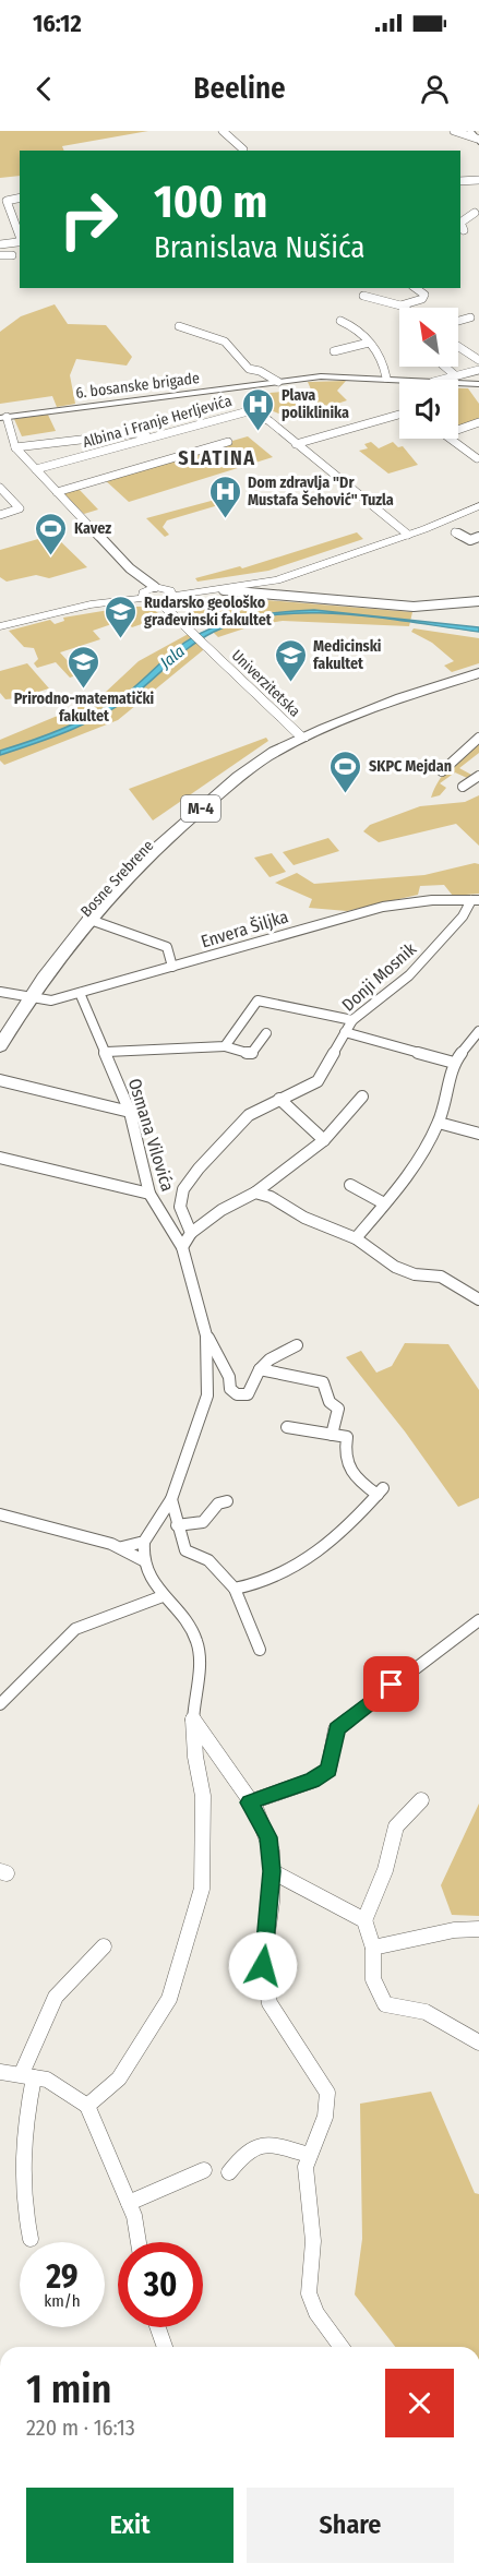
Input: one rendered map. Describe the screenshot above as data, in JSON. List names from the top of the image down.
{
  "streets": {
    "main road": ["Univerzitetska", "M-4", "Bosne Srebrene"],
    "street": [
      "6. bosanske brigade",
      "Albina i Franje Herljevića",
      "Envera Šiljka",
      "Donji Mosnik",
      "Osmana Vilovića"
    ]
  },
  "crossings": [
    ["Univerzitetska", "Bosne Srebrene"],
    ["Bosne Srebrene", "Envera Šiljka"],
    ["Envera Šiljka", "Donji Mosnik"],
    ["Envera Šiljka", "Osmana Vilovića"]
  ],
  "districts": ["SLATINA"],
  "water": ["Jala"],
  "places": {
    "hospital": ["Plava poliklinika", "Dom zdravlja \"Dr Mustafa Šehović\" Tuzla"],
    "sports": ["Kavez", "SKPC Mejdan"],
    "school or university": ["Rudarsko geološko građevinski fakultet", "Medicinski fakultet", "Prirodno-matematički fakultet"]
  },
  "north": "top left",
  "page": {
    "status": "16:12",
    "header": "Beeline",
    "turn": ["100 m", "Branislava Nušića"],
    "speed": "29 km/h",
    "limit": "30",
    "heading": ["1 min", "220 m · 16:13"],
    "buttons": ["Exit", "Share"]
  }
}
